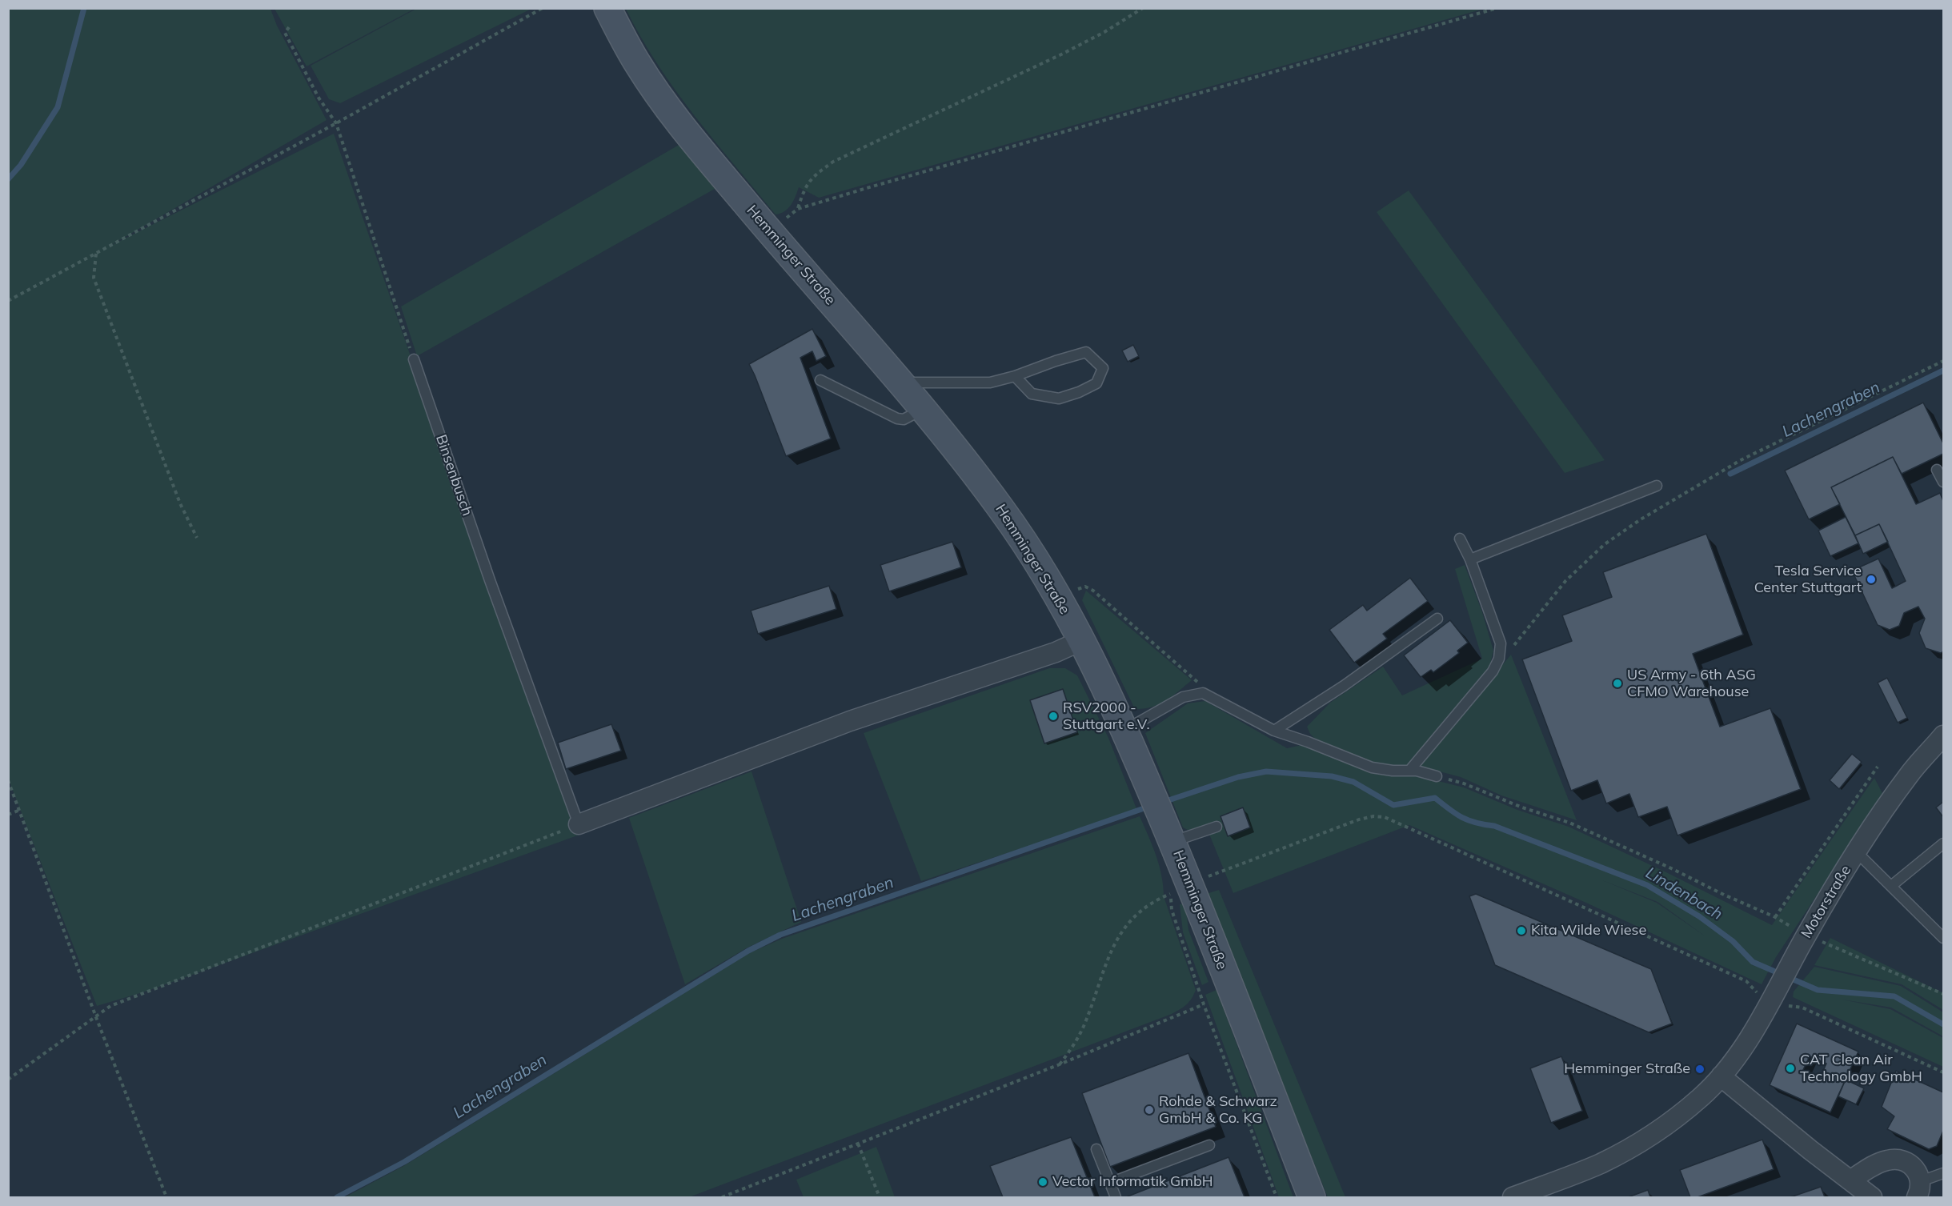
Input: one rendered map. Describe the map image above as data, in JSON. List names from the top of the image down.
{
  "streets": {
    "main road": ["Hemminger Straße"],
    "street": ["Motorstraße"],
    "lane": ["Binsenbusch"]
  },
  "water": ["Lachengraben", "Lindenbach"],
  "places": [
    "Tesla Service Center Stuttgart",
    "US Army - 6th ASG CFMO Warehouse",
    "RSV2000 - Stuttgart e.V.",
    "Kita Wilde Wiese",
    "CAT Clean Air Technology GmbH",
    "Hemminger Straße",
    "Rohde & Schwarz GmbH & Co. KG",
    "Vector Informatik GmbH"
  ]
}
